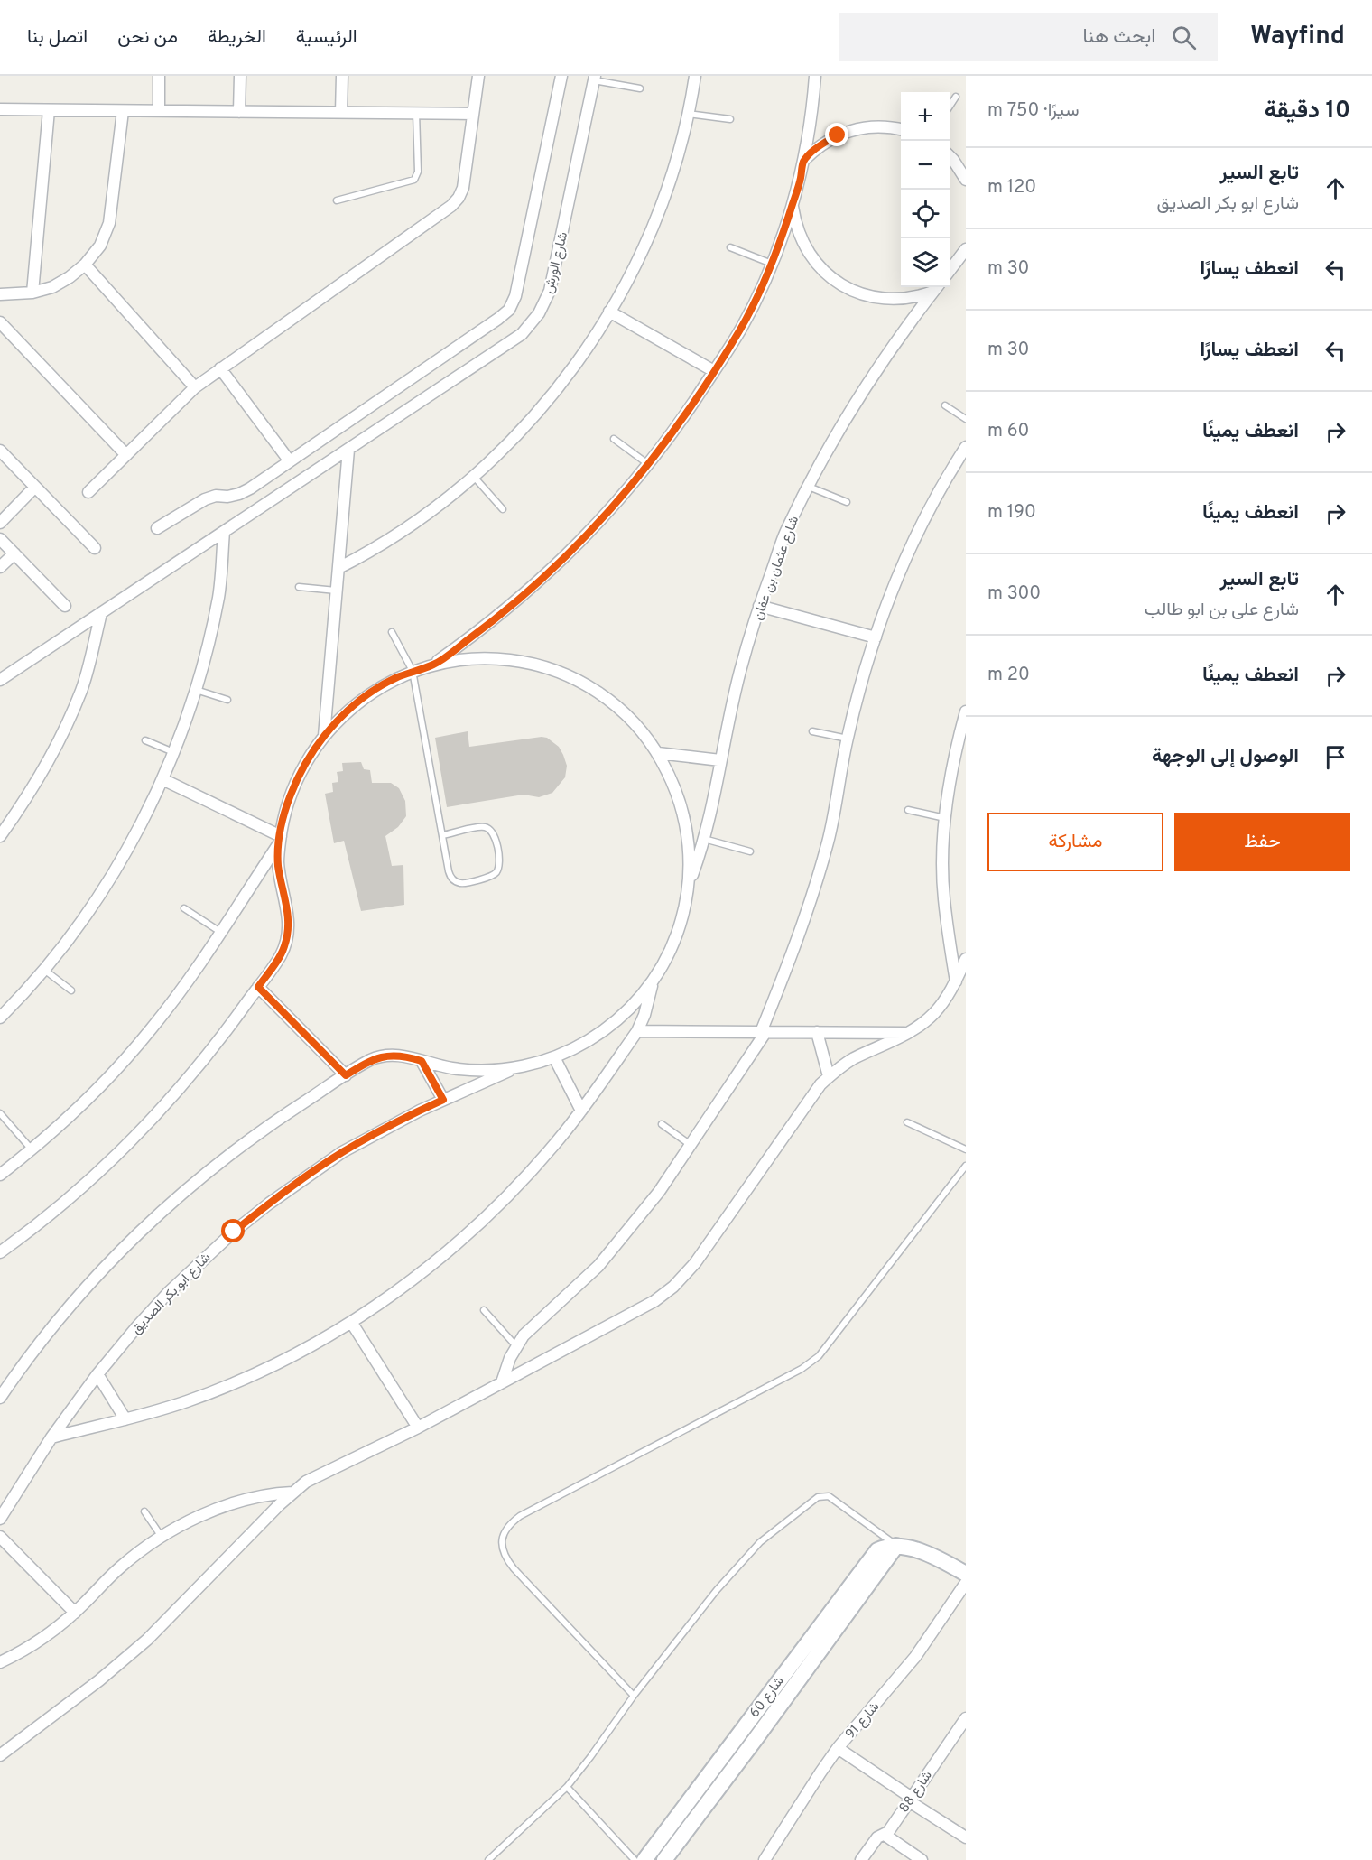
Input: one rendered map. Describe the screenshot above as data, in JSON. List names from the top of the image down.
{
  "streets": {
    "street": [
      "شارع الورش",
      "شارع عثمان بن عفان",
      "شارع ابو بكر الصديق",
      "شارع 60",
      "شارع 91",
      "شارع 88"
    ]
  },
  "page": {
    "header": "Wayfind",
    "search": "ابحث هنا",
    "nav": [
      "الرئيسية",
      "الخريطة",
      "من نحن",
      "اتصل بنا"
    ],
    "heading": ["10 دقيقة", "سيرًا · 750 m"],
    "map_buttons": ["+", "−"],
    "list": [
      ["تابع السير", "شارع ابو بكر الصديق", "120 m"],
      ["انعطف يسارًا", "30 m"],
      ["انعطف يسارًا", "30 m"],
      ["انعطف يمينًا", "60 m"],
      ["انعطف يمينًا", "190 m"],
      ["تابع السير", "شارع على بن ابو طالب", "300 m"],
      ["انعطف يمينًا", "20 m"],
      "الوصول إلى الوجهة"
    ],
    "buttons": ["حفظ", "مشاركة"]
  }
}
